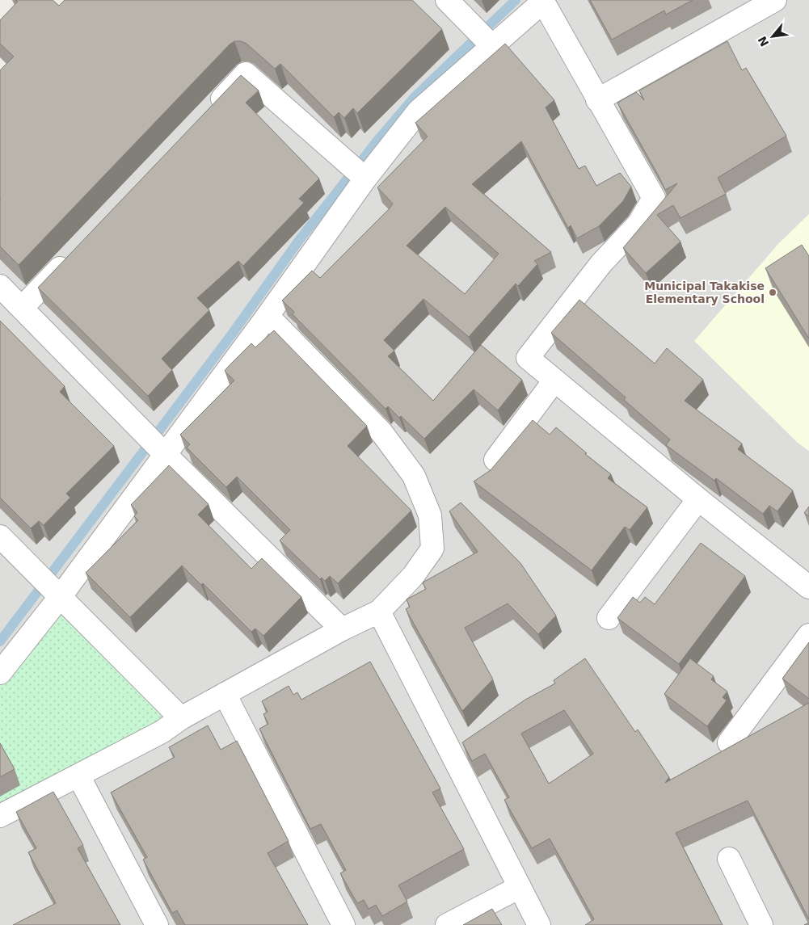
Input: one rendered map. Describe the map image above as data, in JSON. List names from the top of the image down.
{
  "places": ["Municipal Takakise Elementary School"],
  "north": "bottom left"
}
